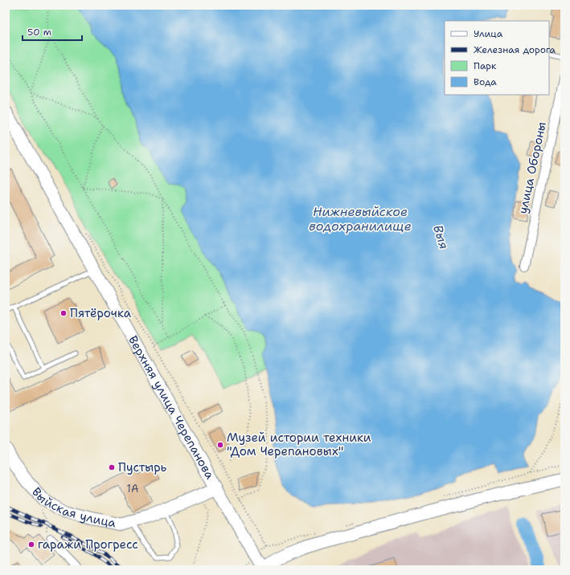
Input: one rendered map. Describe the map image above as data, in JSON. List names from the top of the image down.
{
  "streets": {
    "main road": ["Верхняя улица Черепанова", "Выйская улица"],
    "street": ["улица Обороны"]
  },
  "crossings": [
    ["Верхняя улица Черепанова", "Выйская улица"]
  ],
  "water": ["Нижневыйское водохранилище", "Выя"],
  "places": [
    "Пятёрочка",
    "Музей истории техники \"Дом Черепановых\"",
    "Пустырь",
    "гаражи Прогресс"
  ],
  "house_numbers": ["1А"],
  "legend": [
    "Улица",
    "Железная дорога",
    "Парк",
    "Вода"
  ],
  "scale_bar": "50 m"
}
